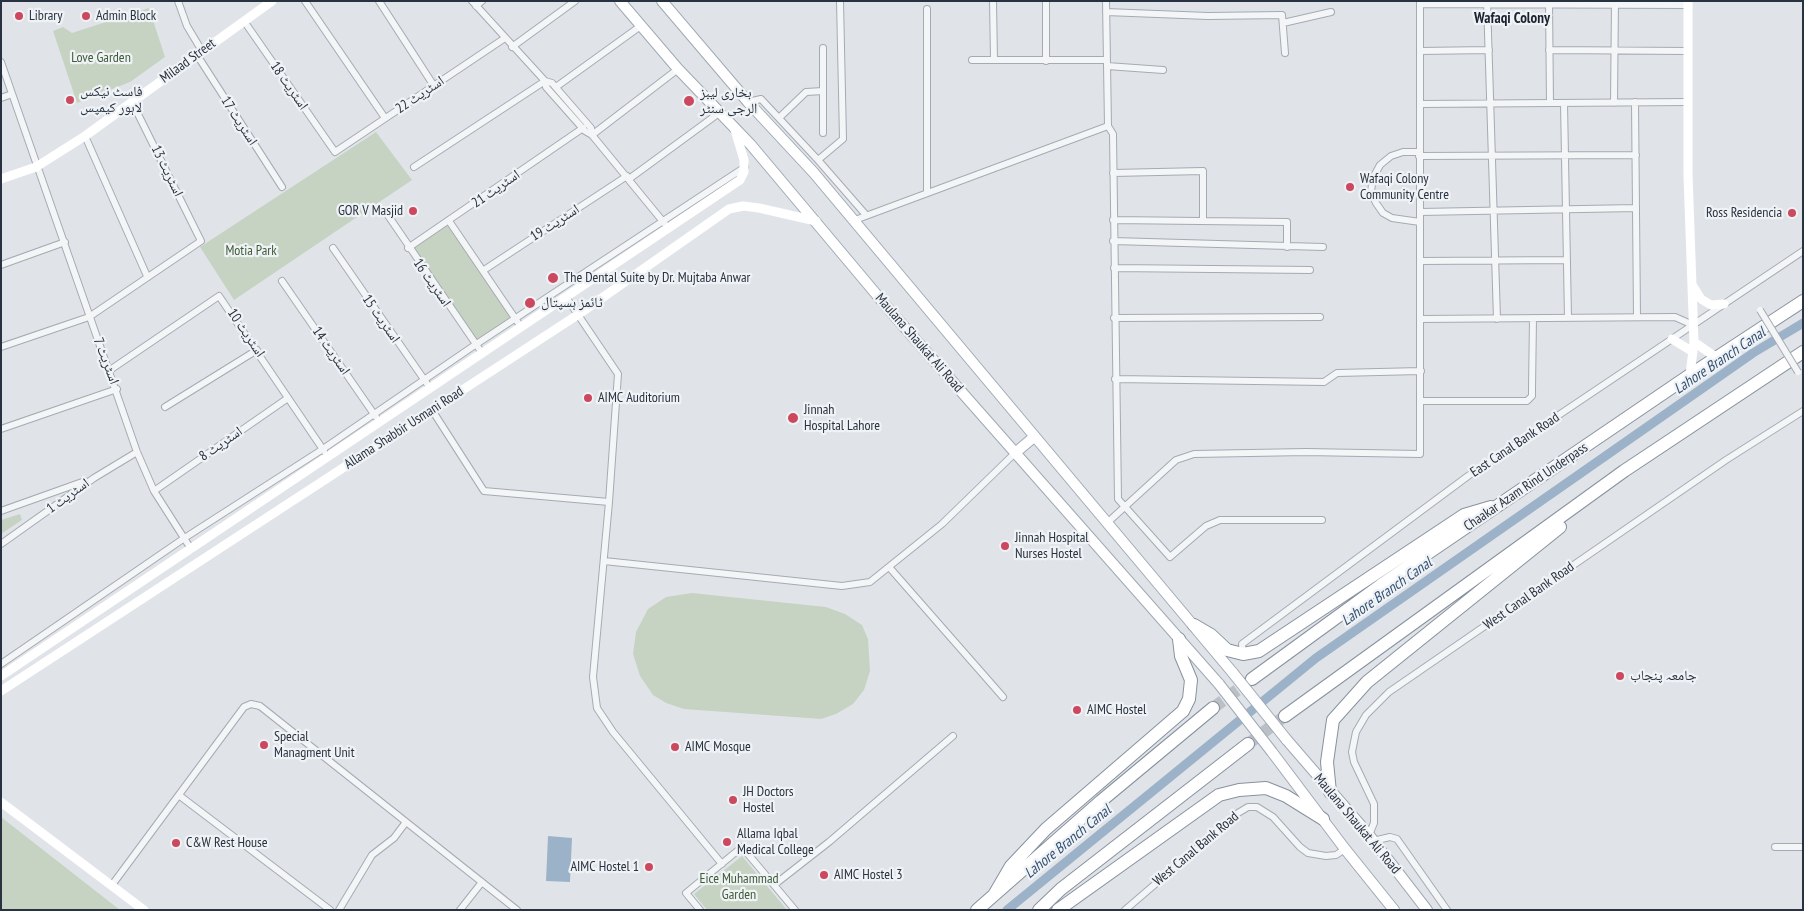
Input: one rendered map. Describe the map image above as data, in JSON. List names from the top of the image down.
{
  "streets": {
    "highway": ["Chaakar Azam Rind Underpass"],
    "main road": ["Milaad Street", "Maulana Shaukat Ali Road", "Allama Shabbir Usmani Road"],
    "street": [
      "اسٹریٹ 18",
      "اسٹریٹ 22",
      "اسٹریٹ 17",
      "اسٹریٹ 13",
      "اسٹریٹ 21",
      "اسٹریٹ 19",
      "اسٹریٹ 16",
      "اسٹریٹ 15",
      "اسٹریٹ 10",
      "اسٹریٹ 14",
      "اسٹریٹ 7",
      "اسٹریٹ 8",
      "East Canal Bank Road",
      "اسٹریٹ 1",
      "West Canal Bank Road"
    ]
  },
  "crossings": [
    ["Milaad Street", "اسٹریٹ 18"],
    ["Milaad Street", "اسٹریٹ 17"],
    ["Milaad Street", "اسٹریٹ 13"],
    ["Milaad Street", "اسٹریٹ 7"],
    ["اسٹریٹ 18", "اسٹریٹ 22"],
    ["اسٹریٹ 21", "اسٹریٹ 16"],
    ["اسٹریٹ 19", "Maulana Shaukat Ali Road"],
    ["اسٹریٹ 16", "Allama Shabbir Usmani Road"],
    ["اسٹریٹ 15", "Allama Shabbir Usmani Road"],
    ["اسٹریٹ 10", "اسٹریٹ 7"],
    ["اسٹریٹ 10", "Allama Shabbir Usmani Road"],
    ["اسٹریٹ 10", "اسٹریٹ 8"],
    ["Maulana Shaukat Ali Road", "Allama Shabbir Usmani Road"],
    ["Maulana Shaukat Ali Road", "West Canal Bank Road"],
    ["اسٹریٹ 14", "Allama Shabbir Usmani Road"],
    ["اسٹریٹ 7", "Allama Shabbir Usmani Road"],
    ["اسٹریٹ 7", "اسٹریٹ 8"],
    ["اسٹریٹ 7", "اسٹریٹ 1"]
  ],
  "districts": ["Wafaqi Colony"],
  "water": ["Lahore Branch Canal"],
  "parks": ["Love Garden", "Motia Park", "Eice Muhammad Garden"],
  "places": [
    "Library",
    "Admin Block",
    "فاسٹ نیکس لاہور کیمپس",
    "بخاری لیبز الرجی سنٹر",
    "Wafaqi Colony Community Centre",
    "GOR V Masjid",
    "Ross Residencia",
    "The Dental Suite by Dr. Mujtaba Anwar",
    "ٹائمز ہسپتال",
    "AIMC Auditorium",
    "Jinnah Hospital Lahore",
    "Jinnah Hospital Nurses Hostel",
    "جامعہ پنجاب",
    "AIMC Hostel",
    "Special Managment Unit",
    "AIMC Mosque",
    "JH Doctors Hostel",
    "Allama Iqbal Medical College",
    "C&W Rest House",
    "AIMC Hostel 1",
    "AIMC Hostel 3"
  ]
}
